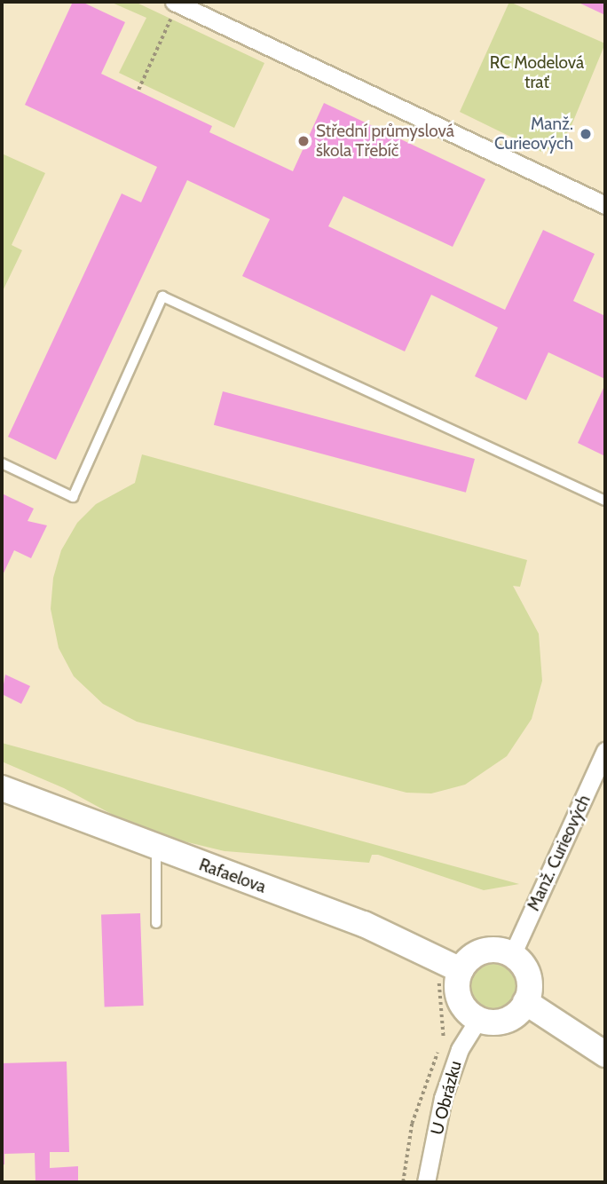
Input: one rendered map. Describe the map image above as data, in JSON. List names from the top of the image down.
{
  "streets": {
    "main road": ["Rafaelova"],
    "street": ["Manž. Curieových", "U Obrázku"]
  },
  "crossings": [
    ["Manž. Curieových", "Rafaelova"],
    ["Manž. Curieových", "U Obrázku"],
    ["Rafaelova", "U Obrázku"]
  ],
  "parks": ["RC Modelová trať"],
  "places": ["Manž. Curieových", "Střední průmyslová škola Třebíč"]
}
